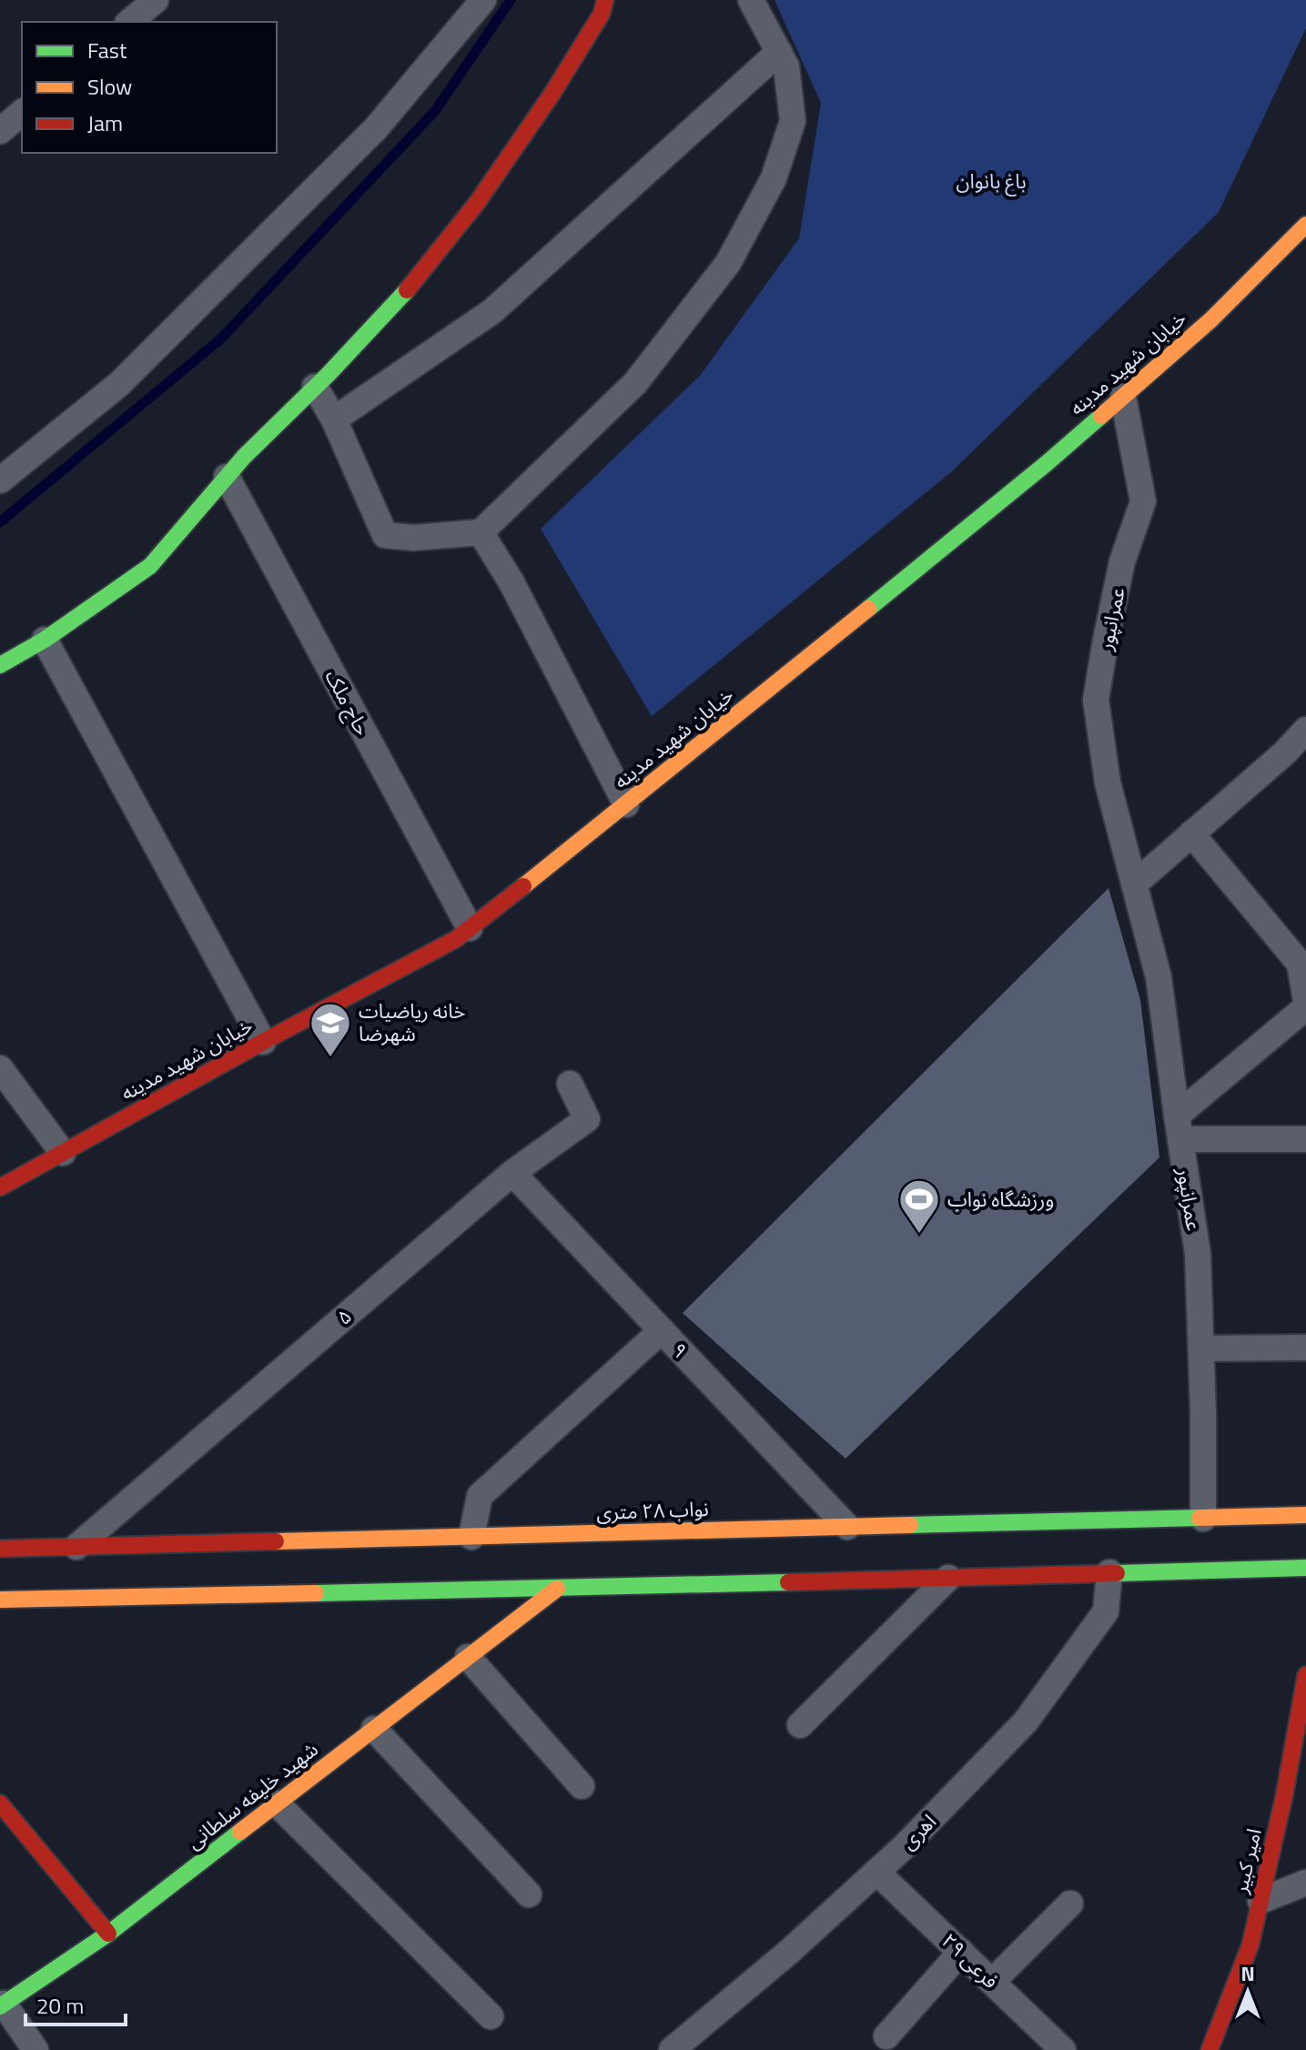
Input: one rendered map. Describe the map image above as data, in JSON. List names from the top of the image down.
{
  "streets": {
    "street": [
      "خیابان شهید مدینه",
      "عمرانپور",
      "حاج ملک",
      "۵",
      "۹",
      "نواب ۲۸ متری",
      "شهید خلیفه سلطانی",
      "اهری",
      "امیر کبیر",
      "فرعی ۲۹"
    ]
  },
  "crossings": [
    ["خیابان شهید مدینه", "عمرانپور"],
    ["خیابان شهید مدینه", "حاج ملک"],
    ["عمرانپور", "نواب ۲۸ متری"],
    ["۵", "۹"],
    ["۵", "نواب ۲۸ متری"],
    ["۹", "نواب ۲۸ متری"],
    ["اهری", "فرعی ۲۹"]
  ],
  "parks": ["باغ بانوان"],
  "places": {
    "school or university": ["خانه ریاضیات شهرضا"],
    "sports": ["ورزشگاه نواب"]
  },
  "legend": ["Fast", "Slow", "Jam"],
  "scale_bar": "20 m",
  "north": "top"
}
